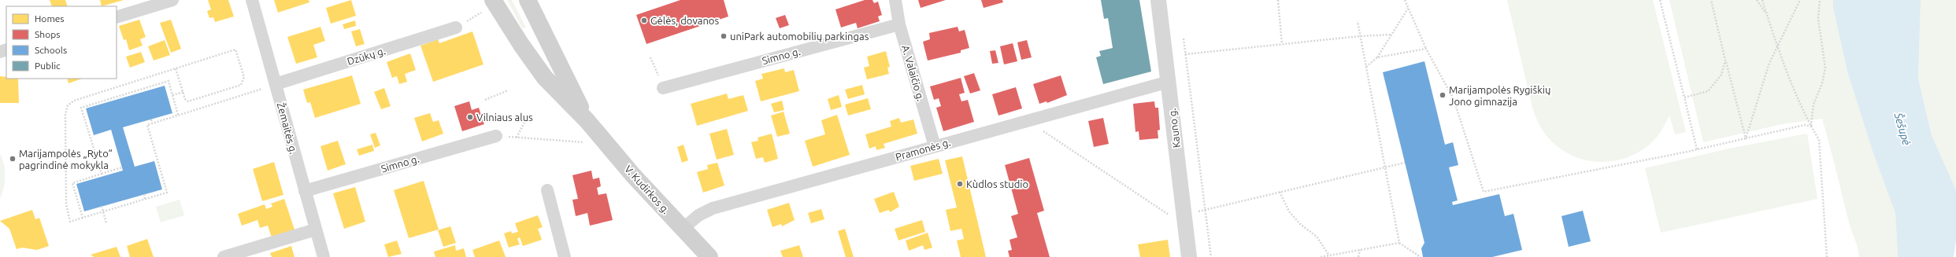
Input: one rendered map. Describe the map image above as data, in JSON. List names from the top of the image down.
{
  "streets": {
    "main road": ["V. Kudirkos g."],
    "street": [
      "Dzūkų g.",
      "Simno g.",
      "A. Valaičio g.",
      "Žemaitės g.",
      "Kauno g.",
      "Pramonės g."
    ]
  },
  "crossings": [
    ["Dzūkų g.", "Žemaitės g."],
    ["Simno g.", "A. Valaičio g."],
    ["Simno g.", "Žemaitės g."],
    ["A. Valaičio g.", "Pramonės g."],
    ["Kauno g.", "Pramonės g."],
    ["Pramonės g.", "V. Kudirkos g."]
  ],
  "water": ["Šešupė"],
  "places": [
    "Gėlės, dovanos",
    "uniPark automobilių parkingas",
    "Marijampolės Rygiškių Jono gimnazija",
    "Vilniaus alus",
    "Marijampolės „Ryto“ pagrindinė mokykla",
    "Kùdlos studio"
  ],
  "legend": [
    "Homes",
    "Shops",
    "Schools",
    "Public"
  ]
}
